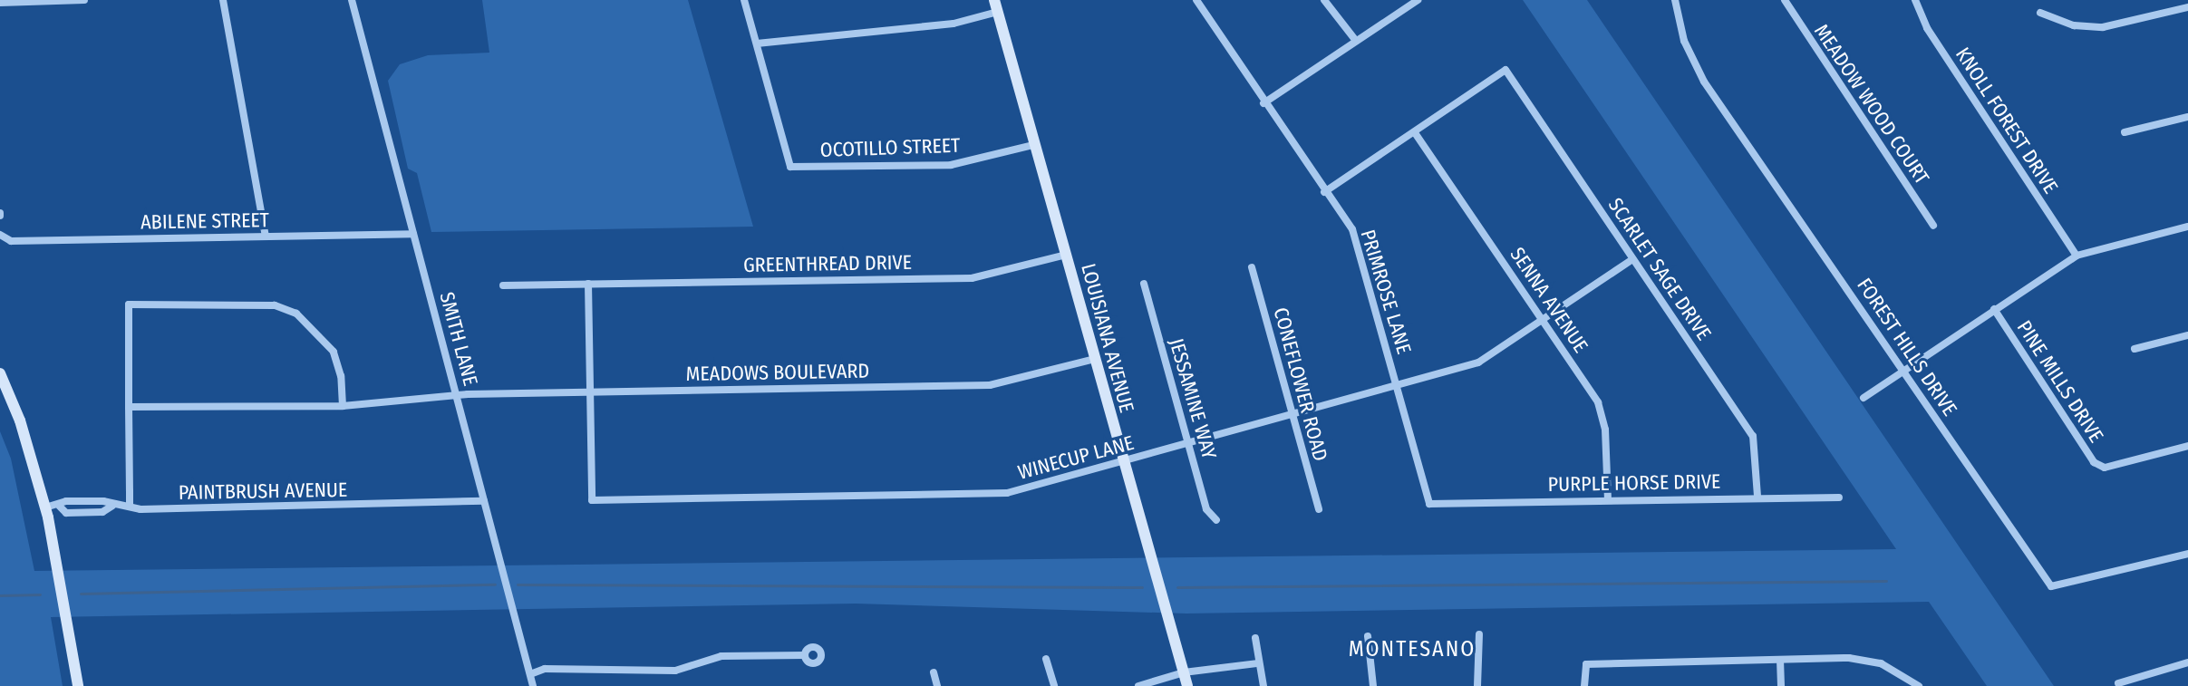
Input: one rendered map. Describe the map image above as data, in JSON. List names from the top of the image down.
{
  "streets": {
    "street": [
      "MEADOW WOOD COURT",
      "KNOLL FOREST DRIVE",
      "OCOTILLO STREET",
      "ABILENE STREET",
      "GREENTHREAD DRIVE",
      "SCARLET SAGE DRIVE",
      "PRIMROSE LANE",
      "SENNA AVENUE",
      "LOUISIANA AVENUE",
      "SMITH LANE",
      "FOREST HILLS DRIVE",
      "MEADOWS BOULEVARD",
      "PINE MILLS DRIVE",
      "CONEFLOWER ROAD",
      "JESSAMINE WAY",
      "WINECUP LANE",
      "PURPLE HORSE DRIVE",
      "PAINTBRUSH AVENUE"
    ]
  },
  "crossings": [
    ["OCOTILLO STREET", "LOUISIANA AVENUE"],
    ["ABILENE STREET", "SMITH LANE"],
    ["GREENTHREAD DRIVE", "LOUISIANA AVENUE"],
    ["SCARLET SAGE DRIVE", "SENNA AVENUE"],
    ["SCARLET SAGE DRIVE", "WINECUP LANE"],
    ["SCARLET SAGE DRIVE", "PURPLE HORSE DRIVE"],
    ["PRIMROSE LANE", "WINECUP LANE"],
    ["PRIMROSE LANE", "PURPLE HORSE DRIVE"],
    ["SENNA AVENUE", "WINECUP LANE"],
    ["SENNA AVENUE", "PURPLE HORSE DRIVE"],
    ["LOUISIANA AVENUE", "MEADOWS BOULEVARD"],
    ["LOUISIANA AVENUE", "WINECUP LANE"],
    ["SMITH LANE", "MEADOWS BOULEVARD"],
    ["SMITH LANE", "PAINTBRUSH AVENUE"],
    ["MEADOWS BOULEVARD", "WINECUP LANE"],
    ["CONEFLOWER ROAD", "WINECUP LANE"],
    ["JESSAMINE WAY", "WINECUP LANE"]
  ],
  "districts": ["MONTESANO"]
}
